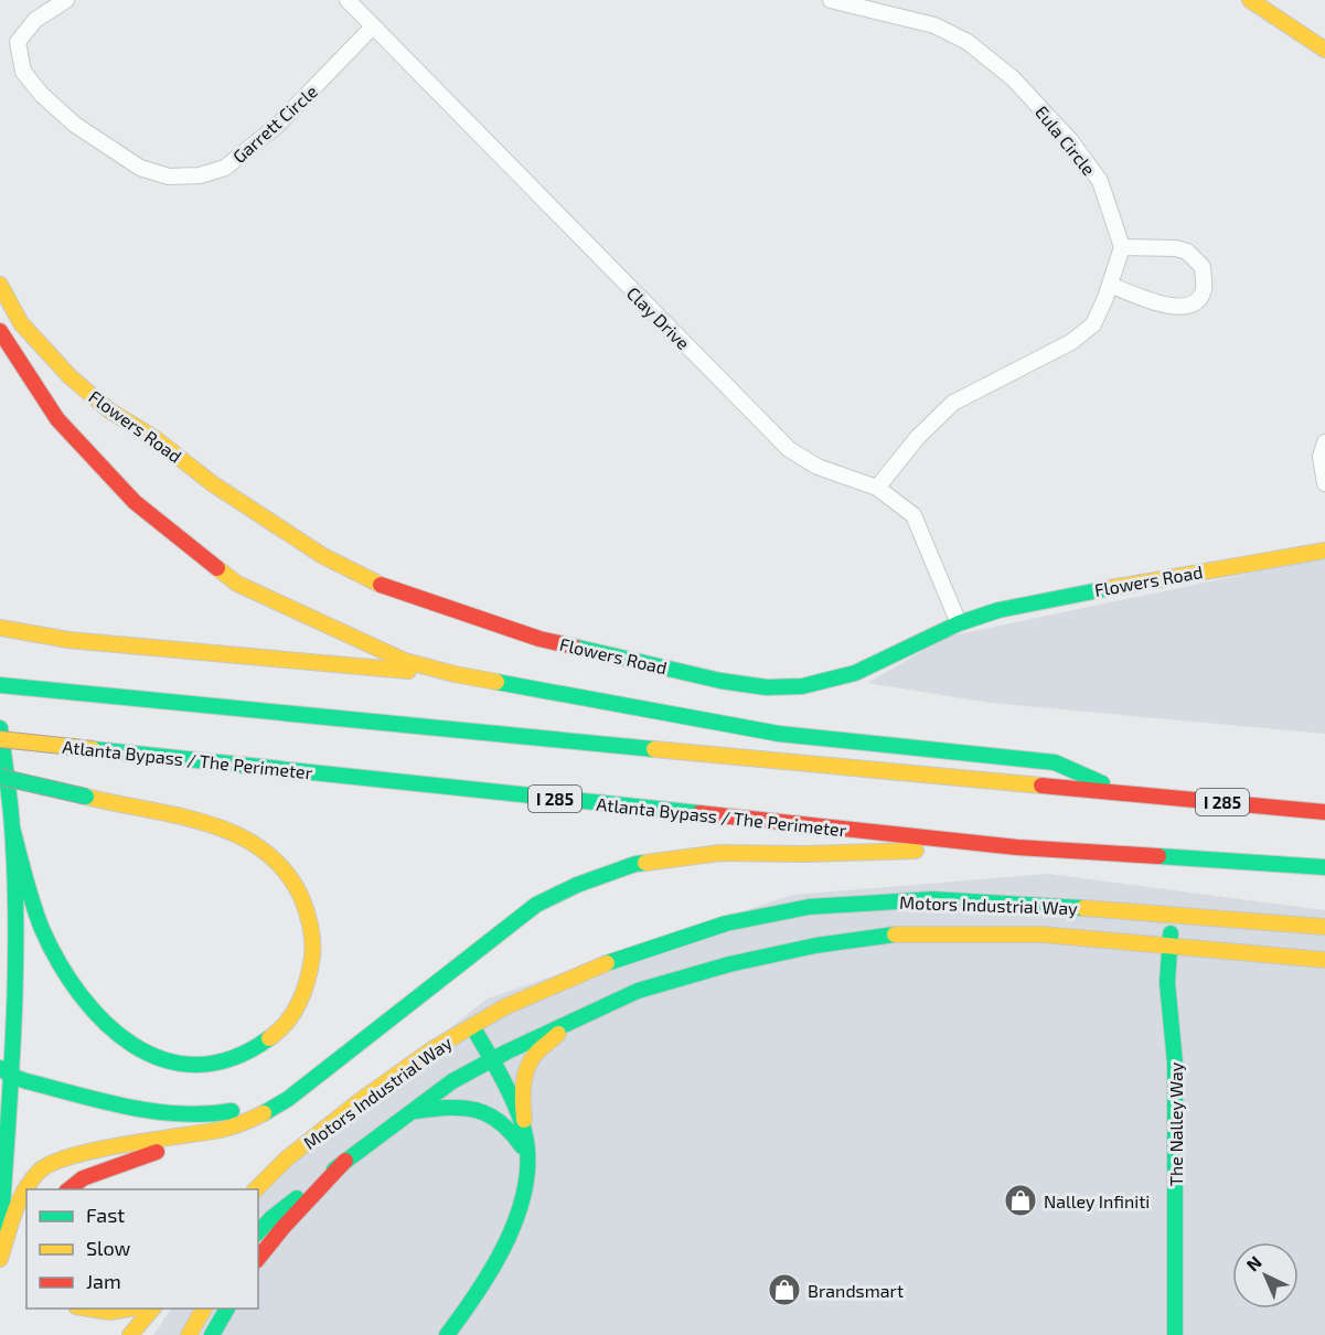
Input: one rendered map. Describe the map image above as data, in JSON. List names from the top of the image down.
{
  "streets": {
    "main road": [
      "Flowers Road",
      "Atlanta Bypass / The Perimeter",
      "I 285",
      "Motors Industrial Way",
      "The Nalley Way"
    ],
    "street": ["Garrett Circle", "Eula Circle", "Clay Drive"]
  },
  "crossings": [
    ["Garrett Circle", "Clay Drive"],
    ["Clay Drive", "Flowers Road"],
    ["Motors Industrial Way", "The Nalley Way"]
  ],
  "places": {
    "shop": ["Nalley Infiniti", "Brandsmart"]
  },
  "legend": ["Fast", "Slow", "Jam"],
  "north": "top left"
}
